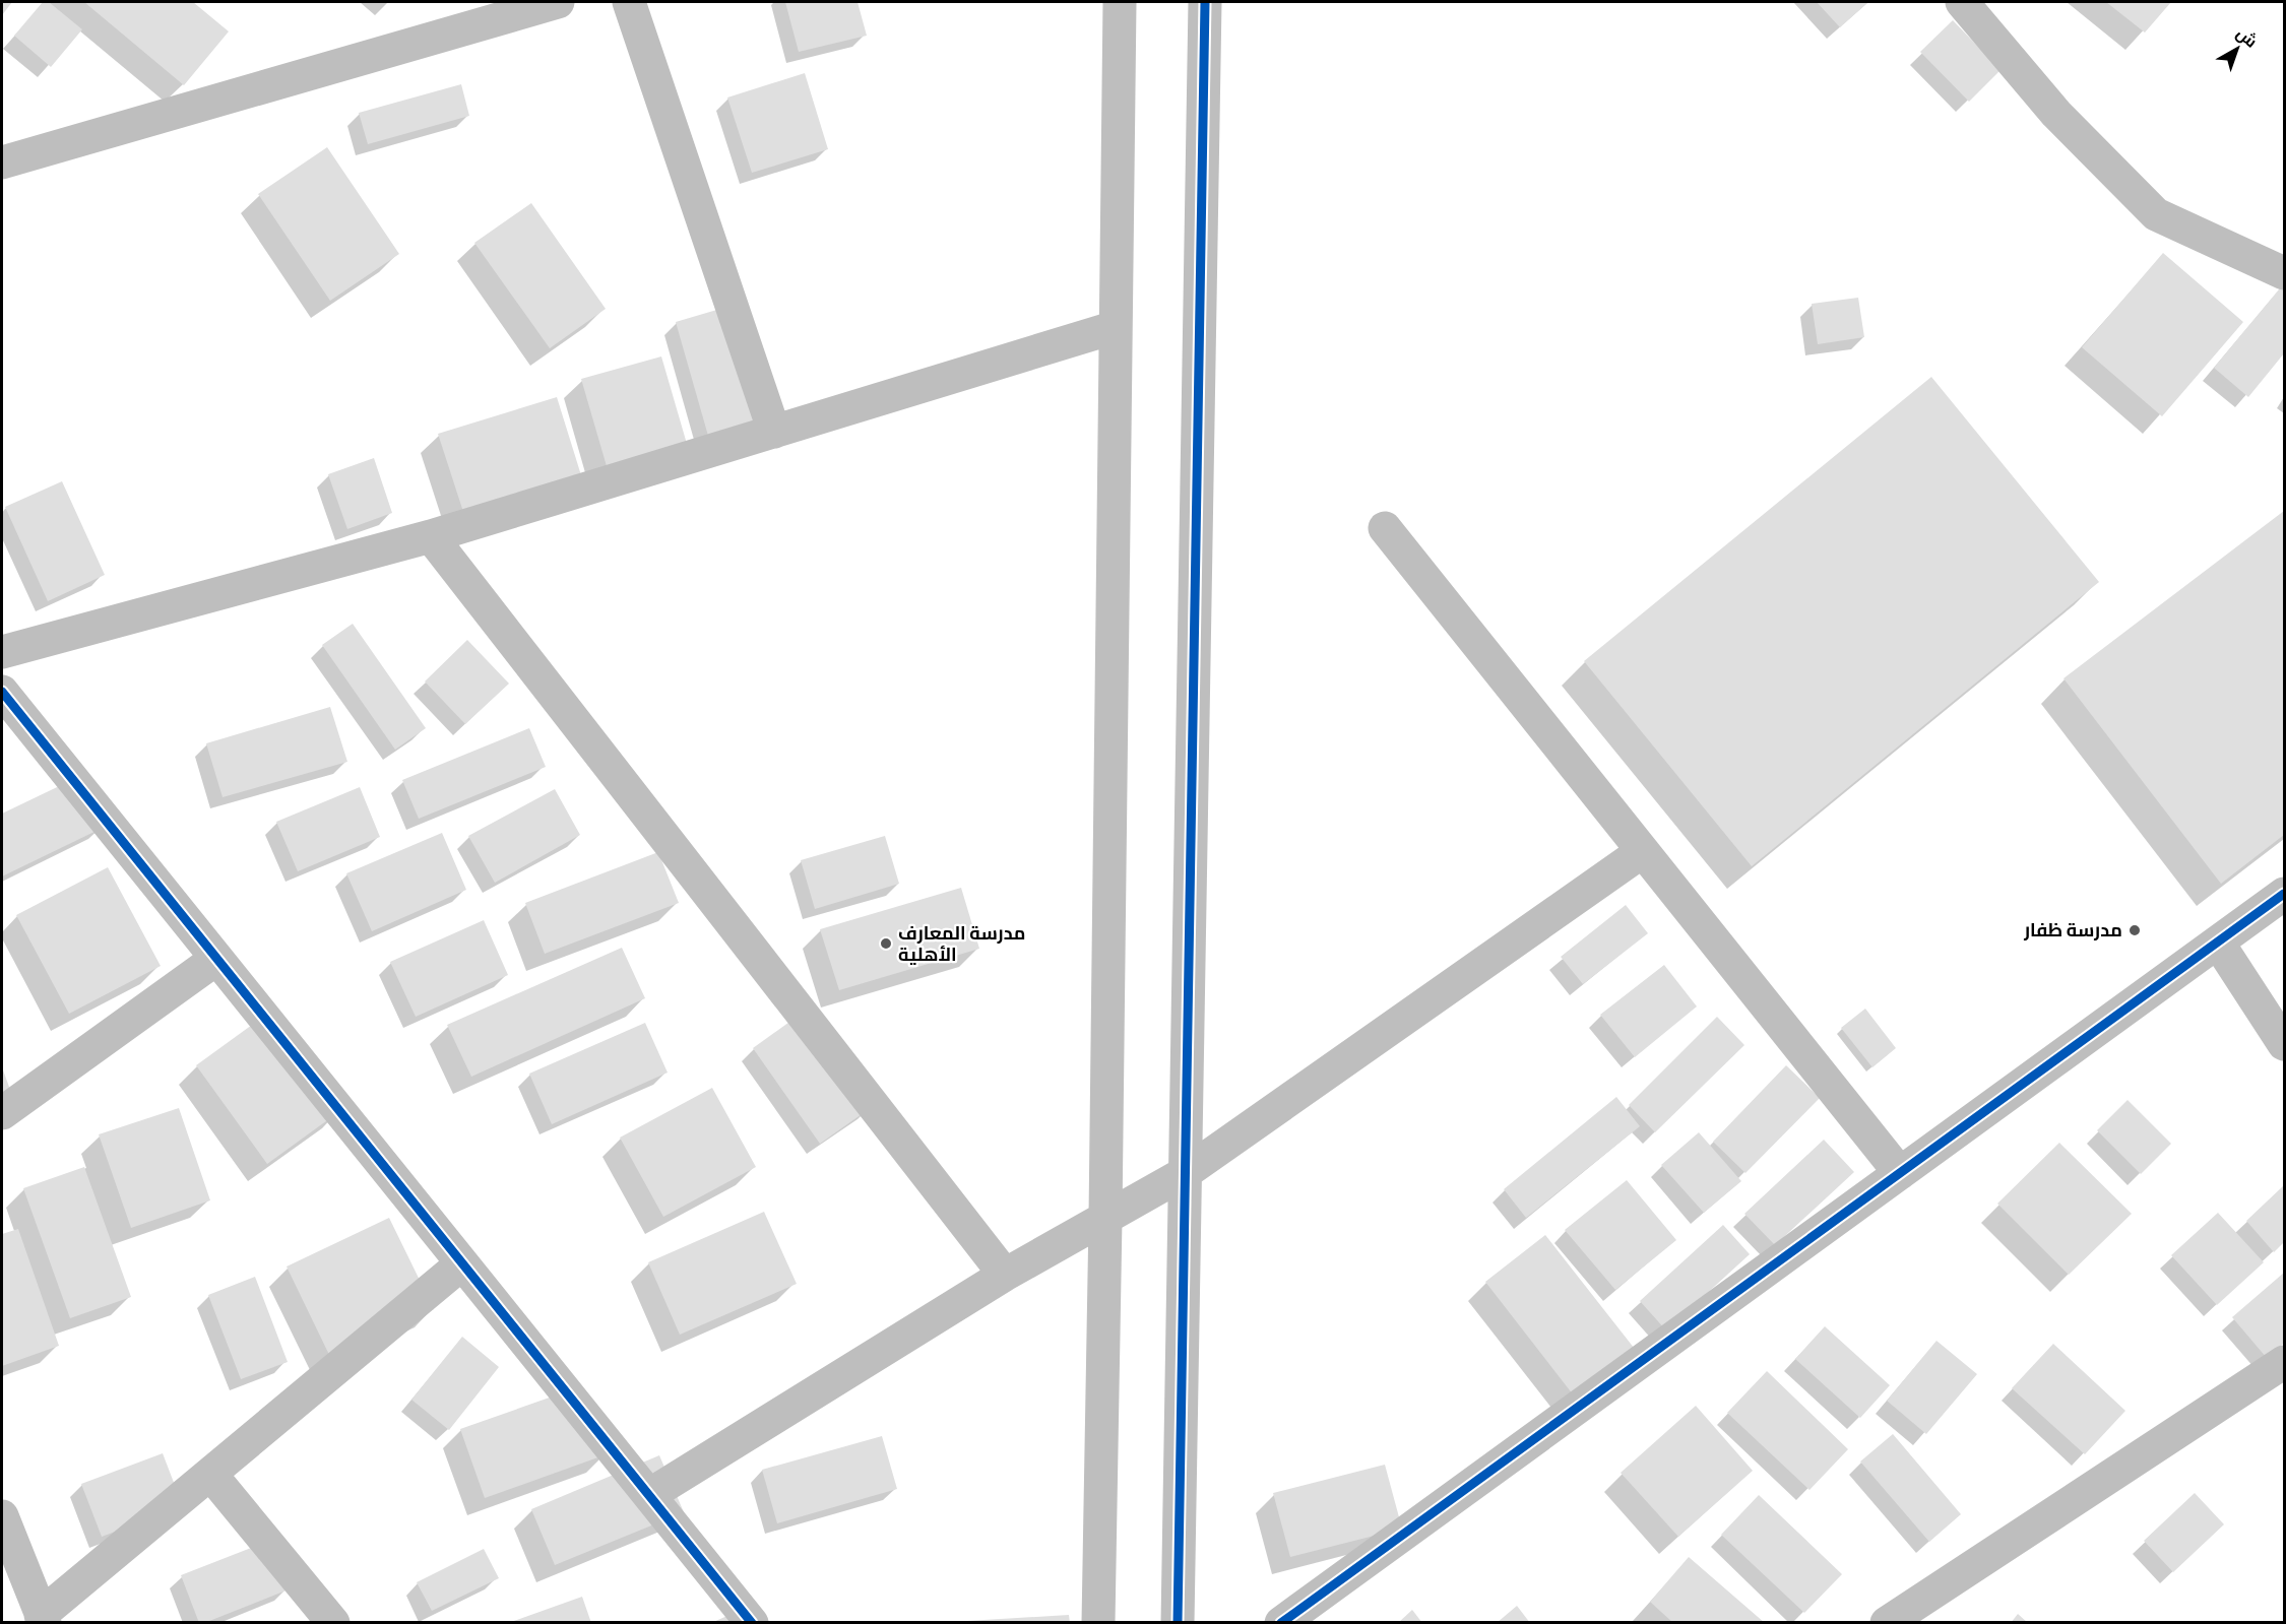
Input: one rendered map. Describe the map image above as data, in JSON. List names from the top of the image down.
{
  "places": ["مدرسة ظفار", "مدرسة المعارف الأهلية"],
  "north": "top right"
}
